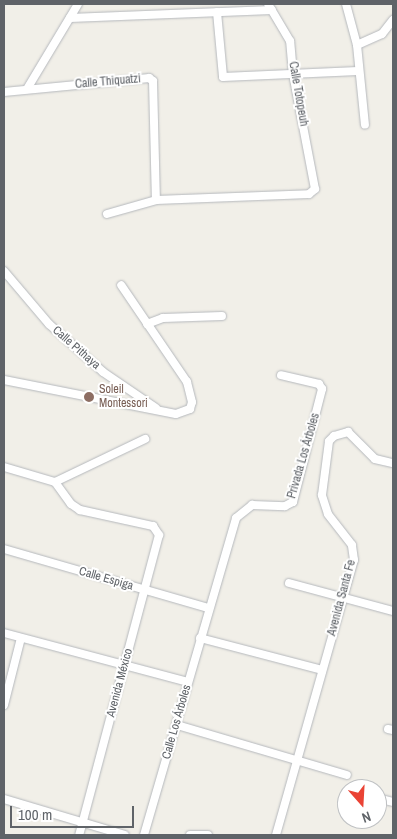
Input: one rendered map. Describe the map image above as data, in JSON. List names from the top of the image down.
{
  "streets": {
    "street": [
      "Calle Thiquatzi",
      "Calle Totopeuh",
      "Calle Pithaya",
      "Privada Los Árboles",
      "Calle Espiga",
      "Avenida Santa Fe",
      "Avenida México",
      "Calle Los Árboles"
    ]
  },
  "crossings": [
    ["Calle Thiquatzi", "Calle Totopeuh"],
    ["Privada Los Árboles", "Calle Espiga"],
    ["Privada Los Árboles", "Calle Los Árboles"],
    ["Calle Espiga", "Avenida México"],
    ["Calle Espiga", "Calle Los Árboles"]
  ],
  "places": ["Soleil Montessori"],
  "scale_bar": "100 m",
  "north": "bottom"
}
